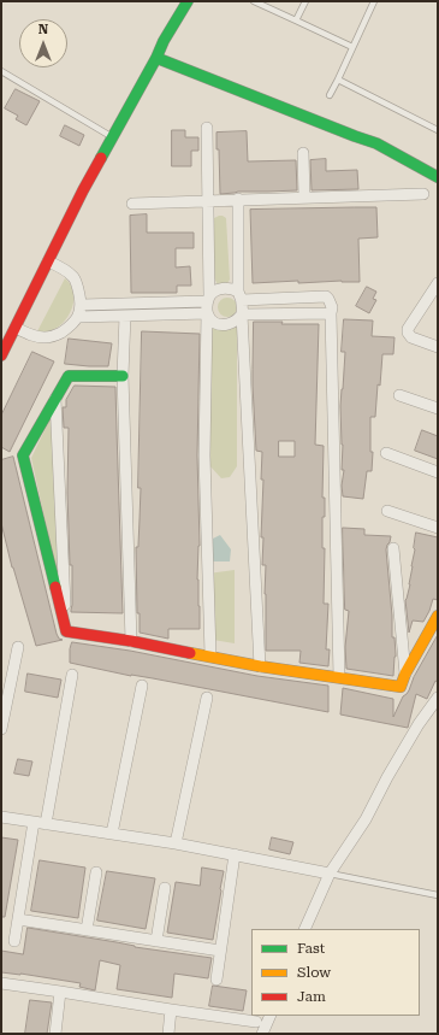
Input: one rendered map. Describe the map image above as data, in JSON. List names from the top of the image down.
{
  "legend": ["Fast", "Slow", "Jam"],
  "north": "top"
}
